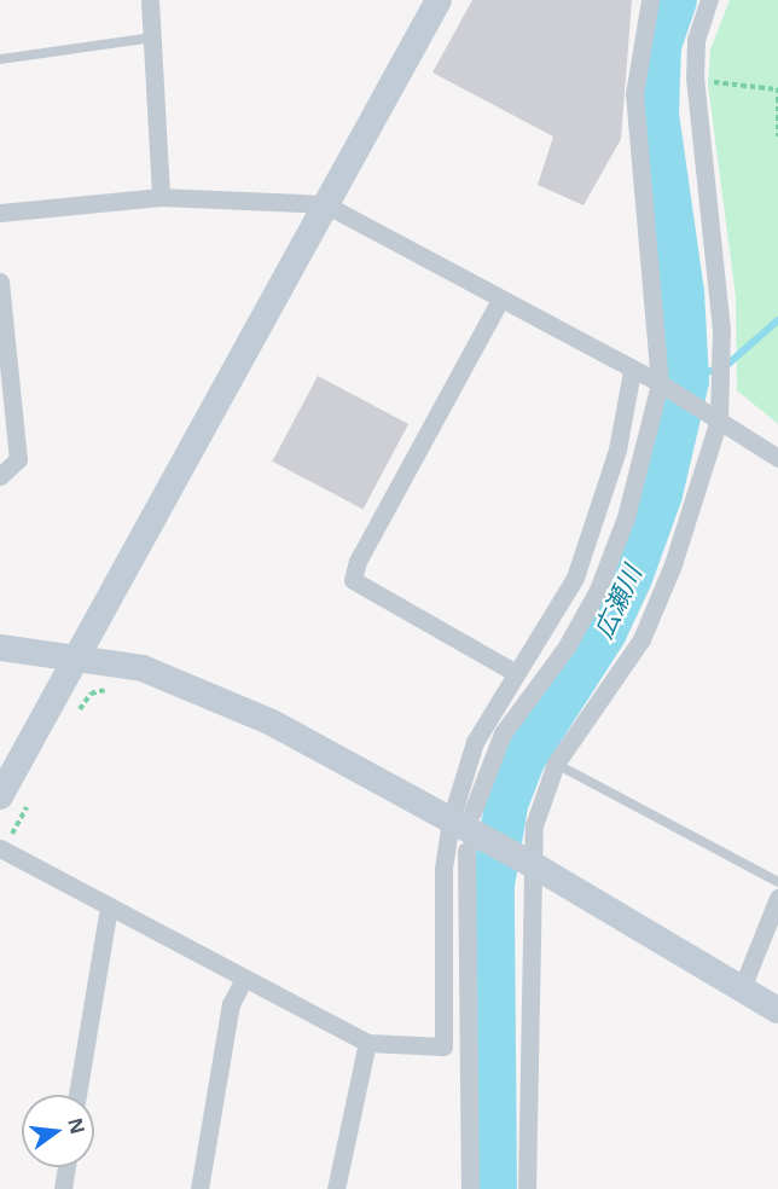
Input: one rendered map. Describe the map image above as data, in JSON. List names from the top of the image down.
{
  "water": ["広瀬川"],
  "north": "right"
}
